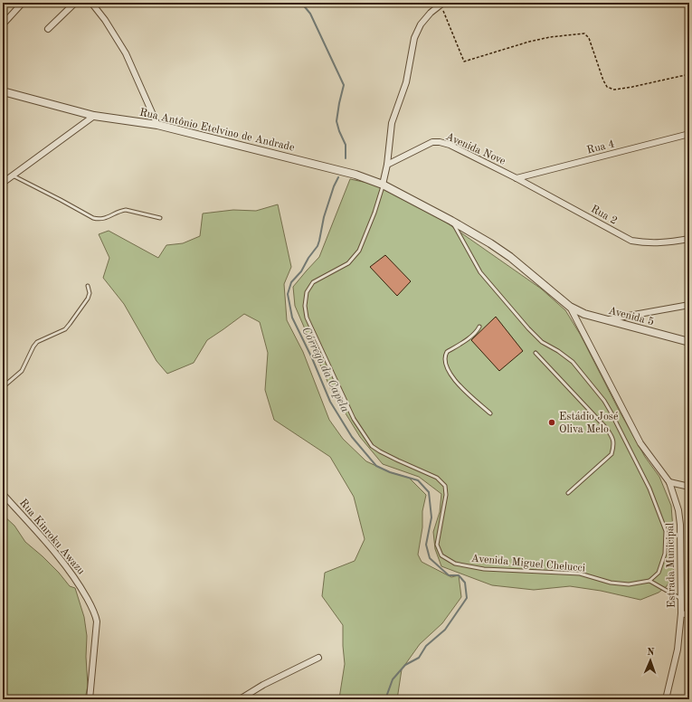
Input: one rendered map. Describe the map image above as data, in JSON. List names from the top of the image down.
{
  "streets": {
    "street": [
      "Rua Antônio Etelvino de Andrade",
      "Rua 4",
      "Avenida Nove",
      "Rua 2",
      "Avenida 5",
      "Rua Kinroku Awazu",
      "Estrada Municipal"
    ],
    "lane": ["Avenida Miguel Chelucci"]
  },
  "crossings": [
    ["Rua Antônio Etelvino de Andrade", "Avenida 5"],
    ["Rua Antônio Etelvino de Andrade", "Avenida Miguel Chelucci"],
    ["Rua 4", "Avenida Nove"],
    ["Rua 4", "Rua 2"],
    ["Avenida Nove", "Rua 2"],
    ["Avenida 5", "Estrada Municipal"]
  ],
  "water": ["Córrego da Capela"],
  "places": ["Estádio José Oliva Melo"],
  "north": "top"
}
